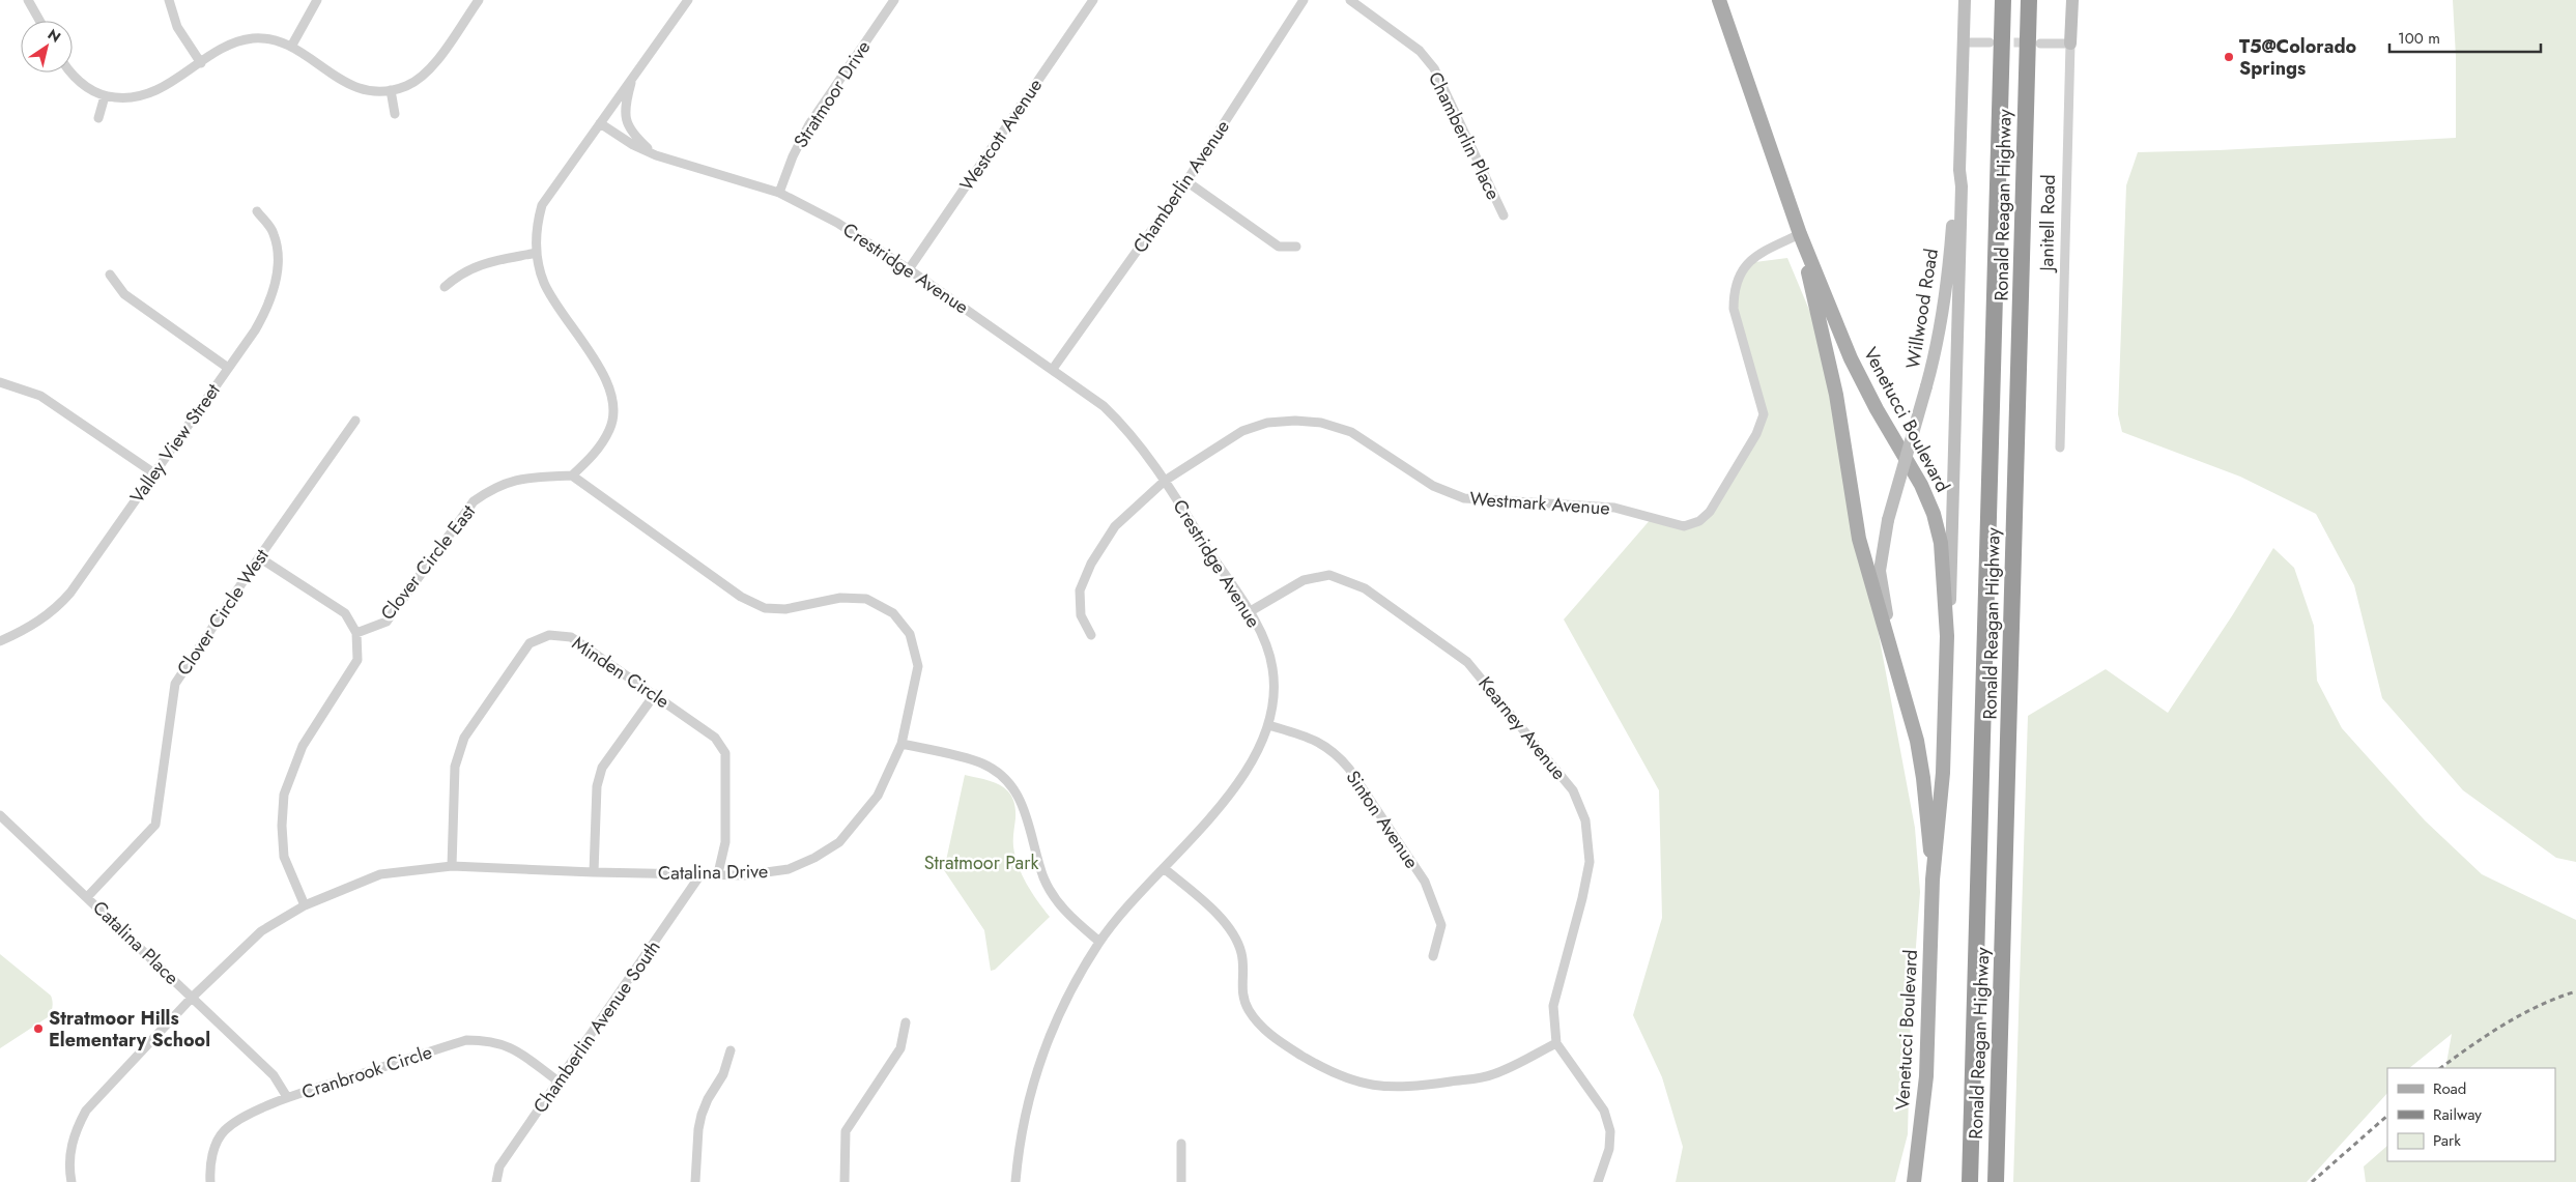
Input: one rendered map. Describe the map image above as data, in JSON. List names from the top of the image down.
{
  "streets": {
    "highway": ["Ronald Reagan Highway"],
    "main road": ["Venetucci Boulevard"],
    "street": [
      "Stratmoor Drive",
      "Westcott Avenue",
      "Chamberlin Place",
      "Chamberlin Avenue",
      "Janitell Road",
      "Crestridge Avenue",
      "Willwood Road",
      "Valley View Street",
      "Westmark Avenue",
      "Clover Circle East",
      "Clover Circle West",
      "Minden Circle",
      "Kearney Avenue",
      "Sinton Avenue",
      "Catalina Drive",
      "Catalina Place",
      "Chamberlin Avenue South",
      "Cranbrook Circle"
    ]
  },
  "crossings": [
    ["Stratmoor Drive", "Crestridge Avenue"],
    ["Westcott Avenue", "Crestridge Avenue"],
    ["Chamberlin Avenue", "Crestridge Avenue"],
    ["Crestridge Avenue", "Westmark Avenue"],
    ["Crestridge Avenue", "Kearney Avenue"],
    ["Crestridge Avenue", "Sinton Avenue"],
    ["Willwood Road", "Venetucci Boulevard"],
    ["Venetucci Boulevard", "Westmark Avenue"],
    ["Clover Circle East", "Catalina Drive"],
    ["Clover Circle West", "Catalina Place"],
    ["Minden Circle", "Catalina Drive"],
    ["Catalina Drive", "Catalina Place"],
    ["Catalina Drive", "Chamberlin Avenue South"],
    ["Catalina Place", "Cranbrook Circle"],
    ["Chamberlin Avenue South", "Cranbrook Circle"]
  ],
  "parks": ["Stratmoor Park"],
  "places": ["T5@Colorado Springs", "Stratmoor Hills Elementary School"],
  "legend": ["Road", "Railway", "Park"],
  "scale_bar": "100 m",
  "north": "top right"
}
